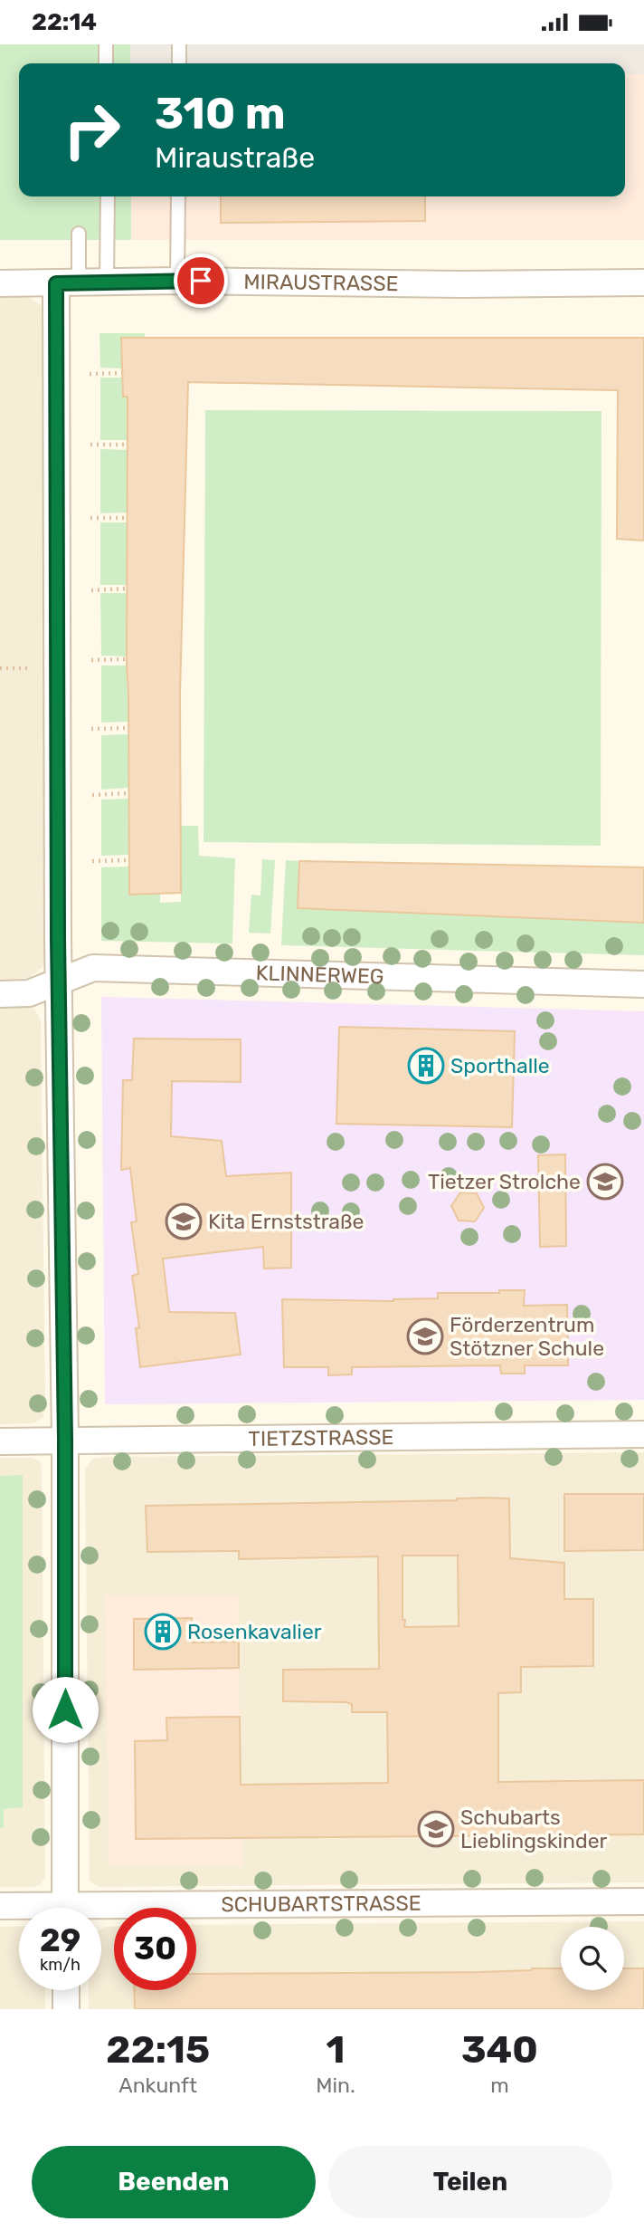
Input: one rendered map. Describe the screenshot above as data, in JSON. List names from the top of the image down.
{
  "streets": {
    "street": [
      "MIRAUSTRASSE",
      "KLINNERWEG",
      "TIETZSTRASSE",
      "SCHUBARTSTRASSE"
    ]
  },
  "places": {
    "building": ["Sporthalle", "Rosenkavalier"],
    "school or university": [
      "Tietzer Strolche",
      "Kita Ernststraße",
      "Förderzentrum Stötzner Schule",
      "Schubarts Lieblingskinder"
    ]
  },
  "page": {
    "status": "22:14",
    "turn": ["310 m", "Miraustraße"],
    "speed": "29 km/h",
    "limit": "30",
    "eta": [
      "22:15",
      "Ankunft",
      "1",
      "Min.",
      "340",
      "m"
    ],
    "buttons": ["Beenden", "Teilen"]
  }
}
